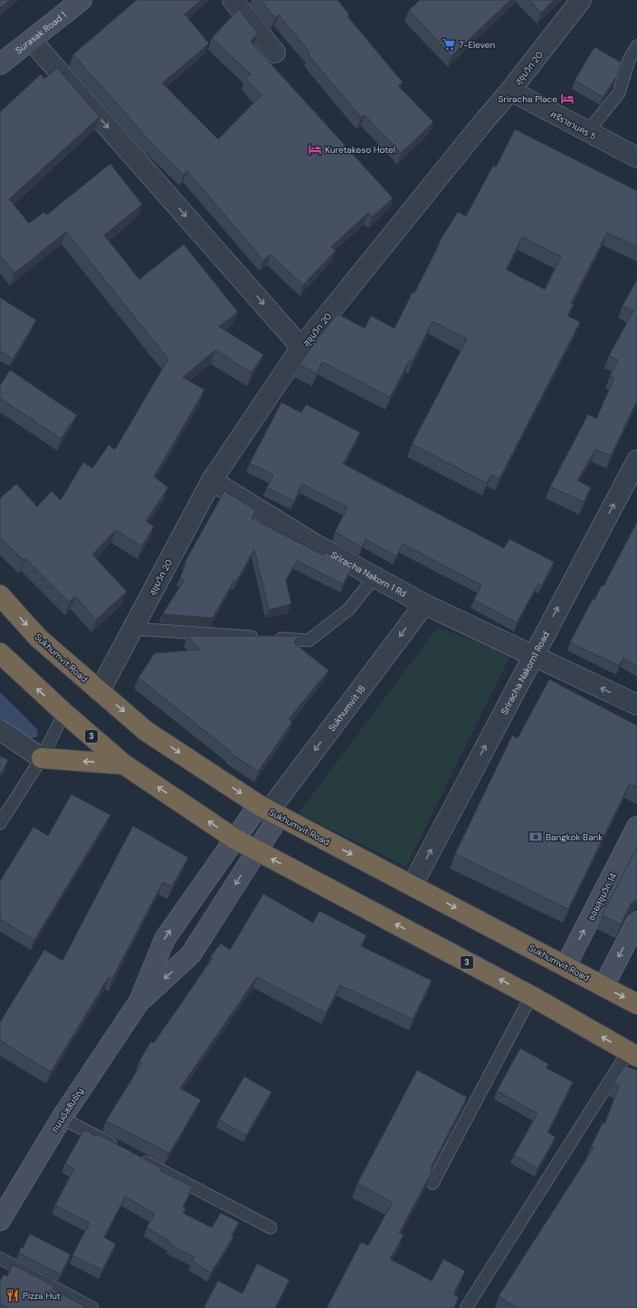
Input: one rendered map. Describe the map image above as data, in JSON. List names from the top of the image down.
{
  "streets": {
    "highway": ["Sukhumvit Road", "3"],
    "main road": ["Surasak Road 1", "ซอยสุขุมวิท 14", "ถนนอัสสัมชัญ"],
    "street": [
      "สุขุมวิท 20",
      "ศรีราชานคร 5",
      "Sriracha Nakorn 1 Rd",
      "Sriracha Nakorn1 Road",
      "Sukhumvit 18"
    ]
  },
  "crossings": [
    ["สุขุมวิท 20", "ศรีราชานคร 5"],
    ["สุขุมวิท 20", "Sriracha Nakorn 1 Rd"],
    ["สุขุมวิท 20", "Sukhumvit Road"],
    ["Sriracha Nakorn 1 Rd", "Sriracha Nakorn1 Road"],
    ["Sriracha Nakorn 1 Rd", "Sukhumvit 18"],
    ["Sukhumvit Road", "Sriracha Nakorn1 Road"],
    ["Sukhumvit Road", "Sukhumvit 18"],
    ["Sukhumvit Road", "ซอยสุขุมวิท 14"],
    ["Sukhumvit Road", "ถนนอัสสัมชัญ"],
    ["Sukhumvit 18", "ถนนอัสสัมชัญ"],
    ["3", "ถนนอัสสัมชัญ"]
  ],
  "one_way": ["Sriracha Nakorn1 Road", "Sukhumvit 18"],
  "places": {
    "supermarket": ["7-Eleven"],
    "hotel": ["Sriracha Place", "Kuretakeso Hotel"],
    "bank": ["Bangkok Bank"],
    "restaurant": ["Pizza Hut"]
  }
}
